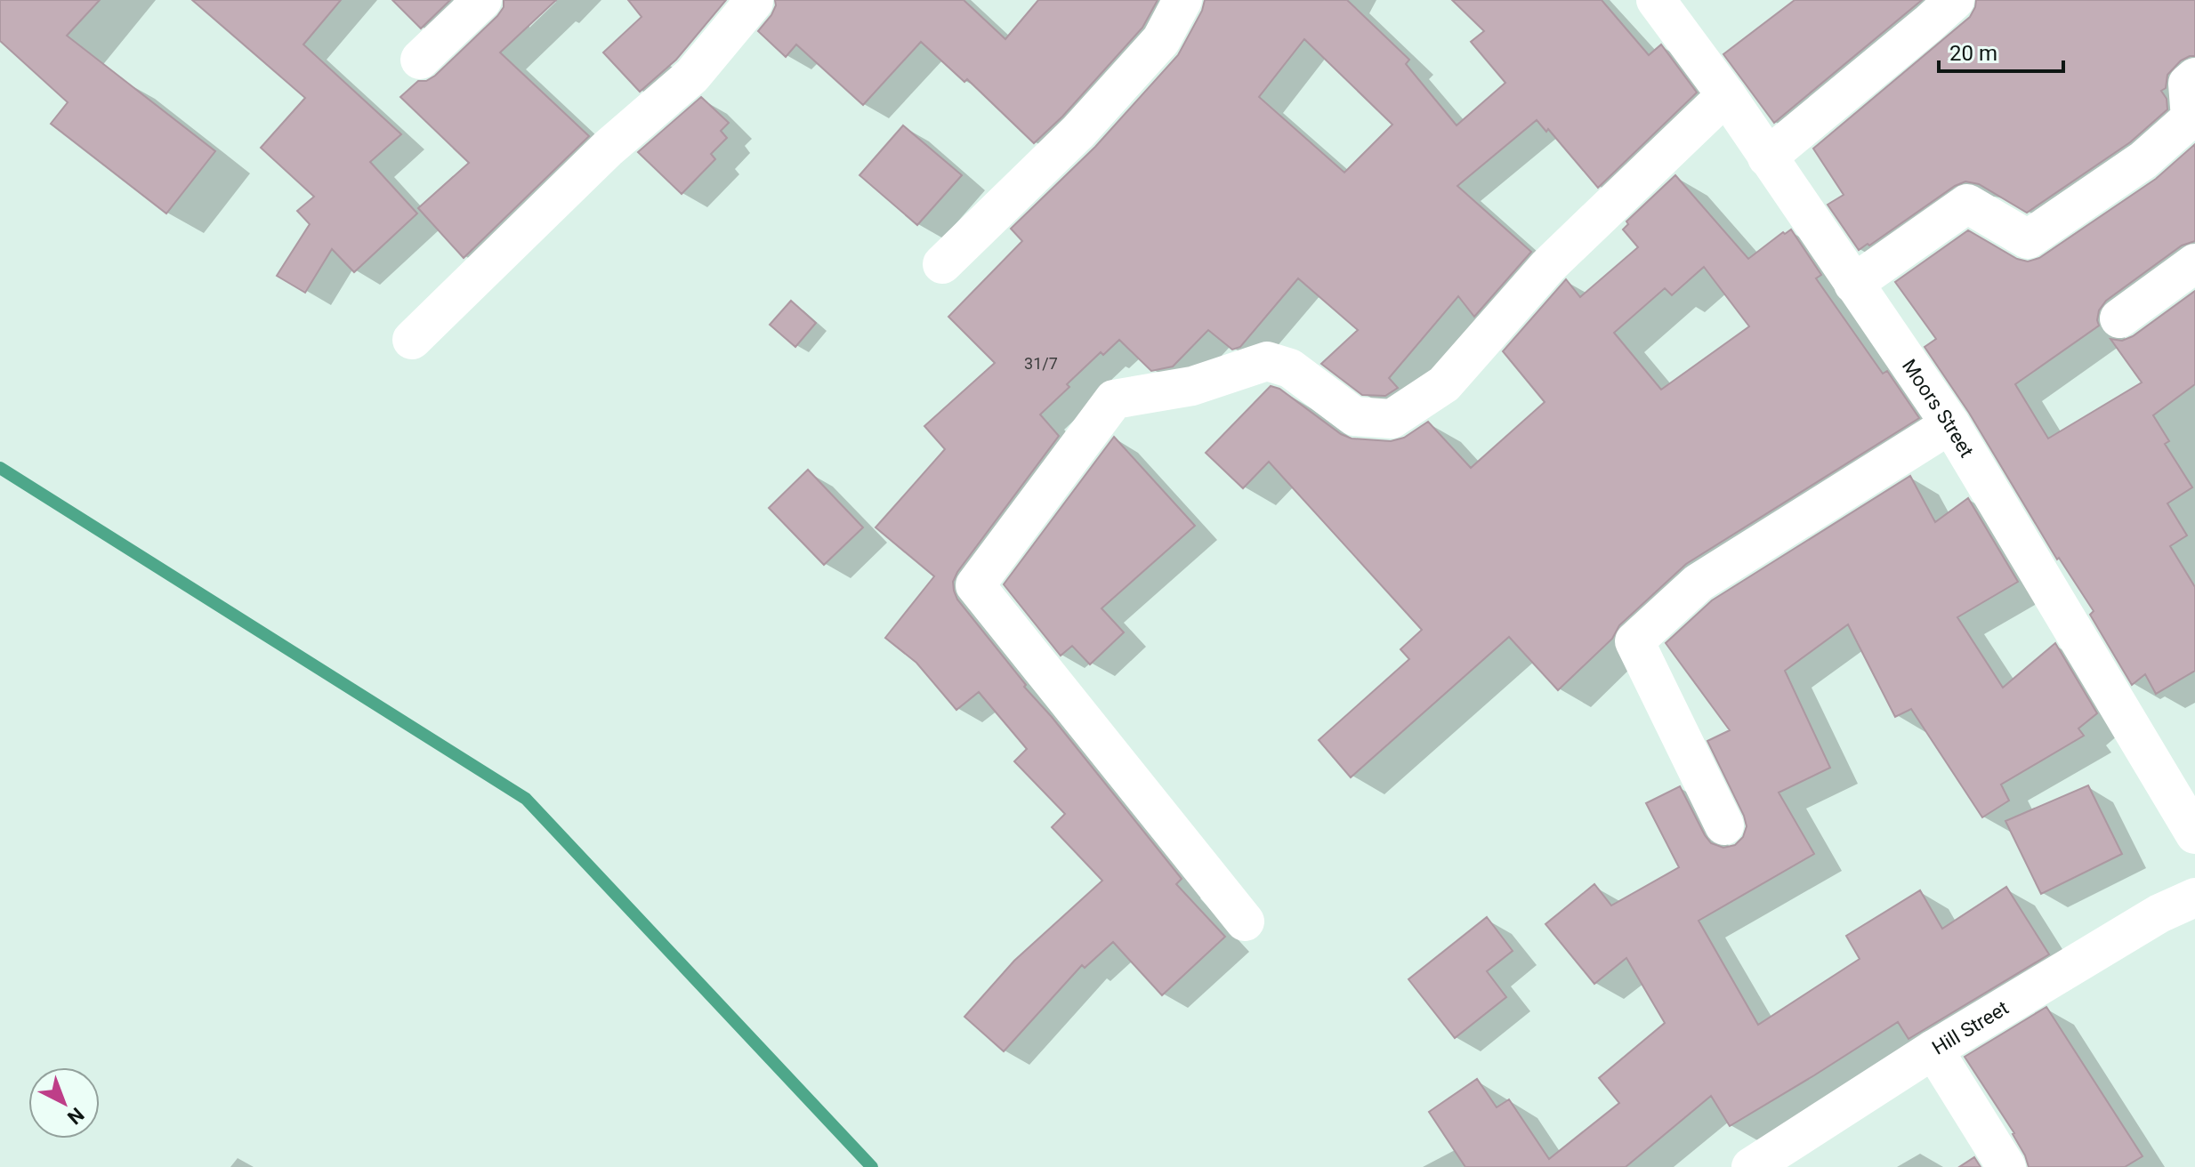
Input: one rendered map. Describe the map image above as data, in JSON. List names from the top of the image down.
{
  "streets": {
    "street": ["Moors Street", "Hill Street"]
  },
  "house_numbers": ["31/7"],
  "scale_bar": "20 m",
  "north": "bottom right"
}
